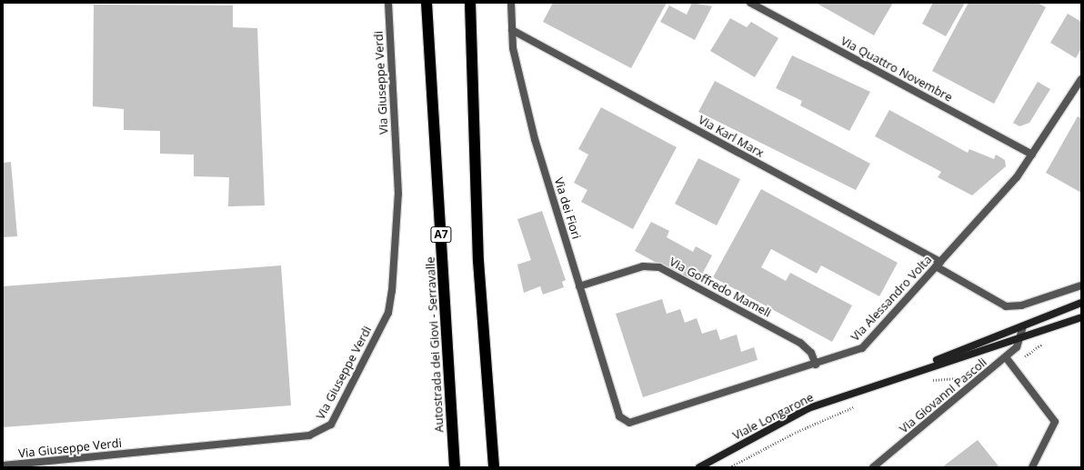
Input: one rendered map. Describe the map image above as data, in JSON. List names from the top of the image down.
{
  "streets": {
    "highway": ["A7", "Autostrada dei Giovi - Serravalle"],
    "main road": ["Viale Longarone"],
    "street": [
      "Via Quattro Novembre",
      "Via Giuseppe Verdi",
      "Via Karl Marx",
      "Via dei Fiori",
      "Via Goffredo Mameli",
      "Via Alessandro Volta",
      "Via Giovanni Pascoli"
    ]
  },
  "crossings": [
    ["Via Quattro Novembre", "Via Alessandro Volta"],
    ["Via Karl Marx", "Via dei Fiori"],
    ["Via Karl Marx", "Via Alessandro Volta"],
    ["Via dei Fiori", "Via Goffredo Mameli"],
    ["Via dei Fiori", "Via Alessandro Volta"],
    ["Via Goffredo Mameli", "Via Alessandro Volta"],
    ["Via Giovanni Pascoli", "Viale Longarone"]
  ]
}
